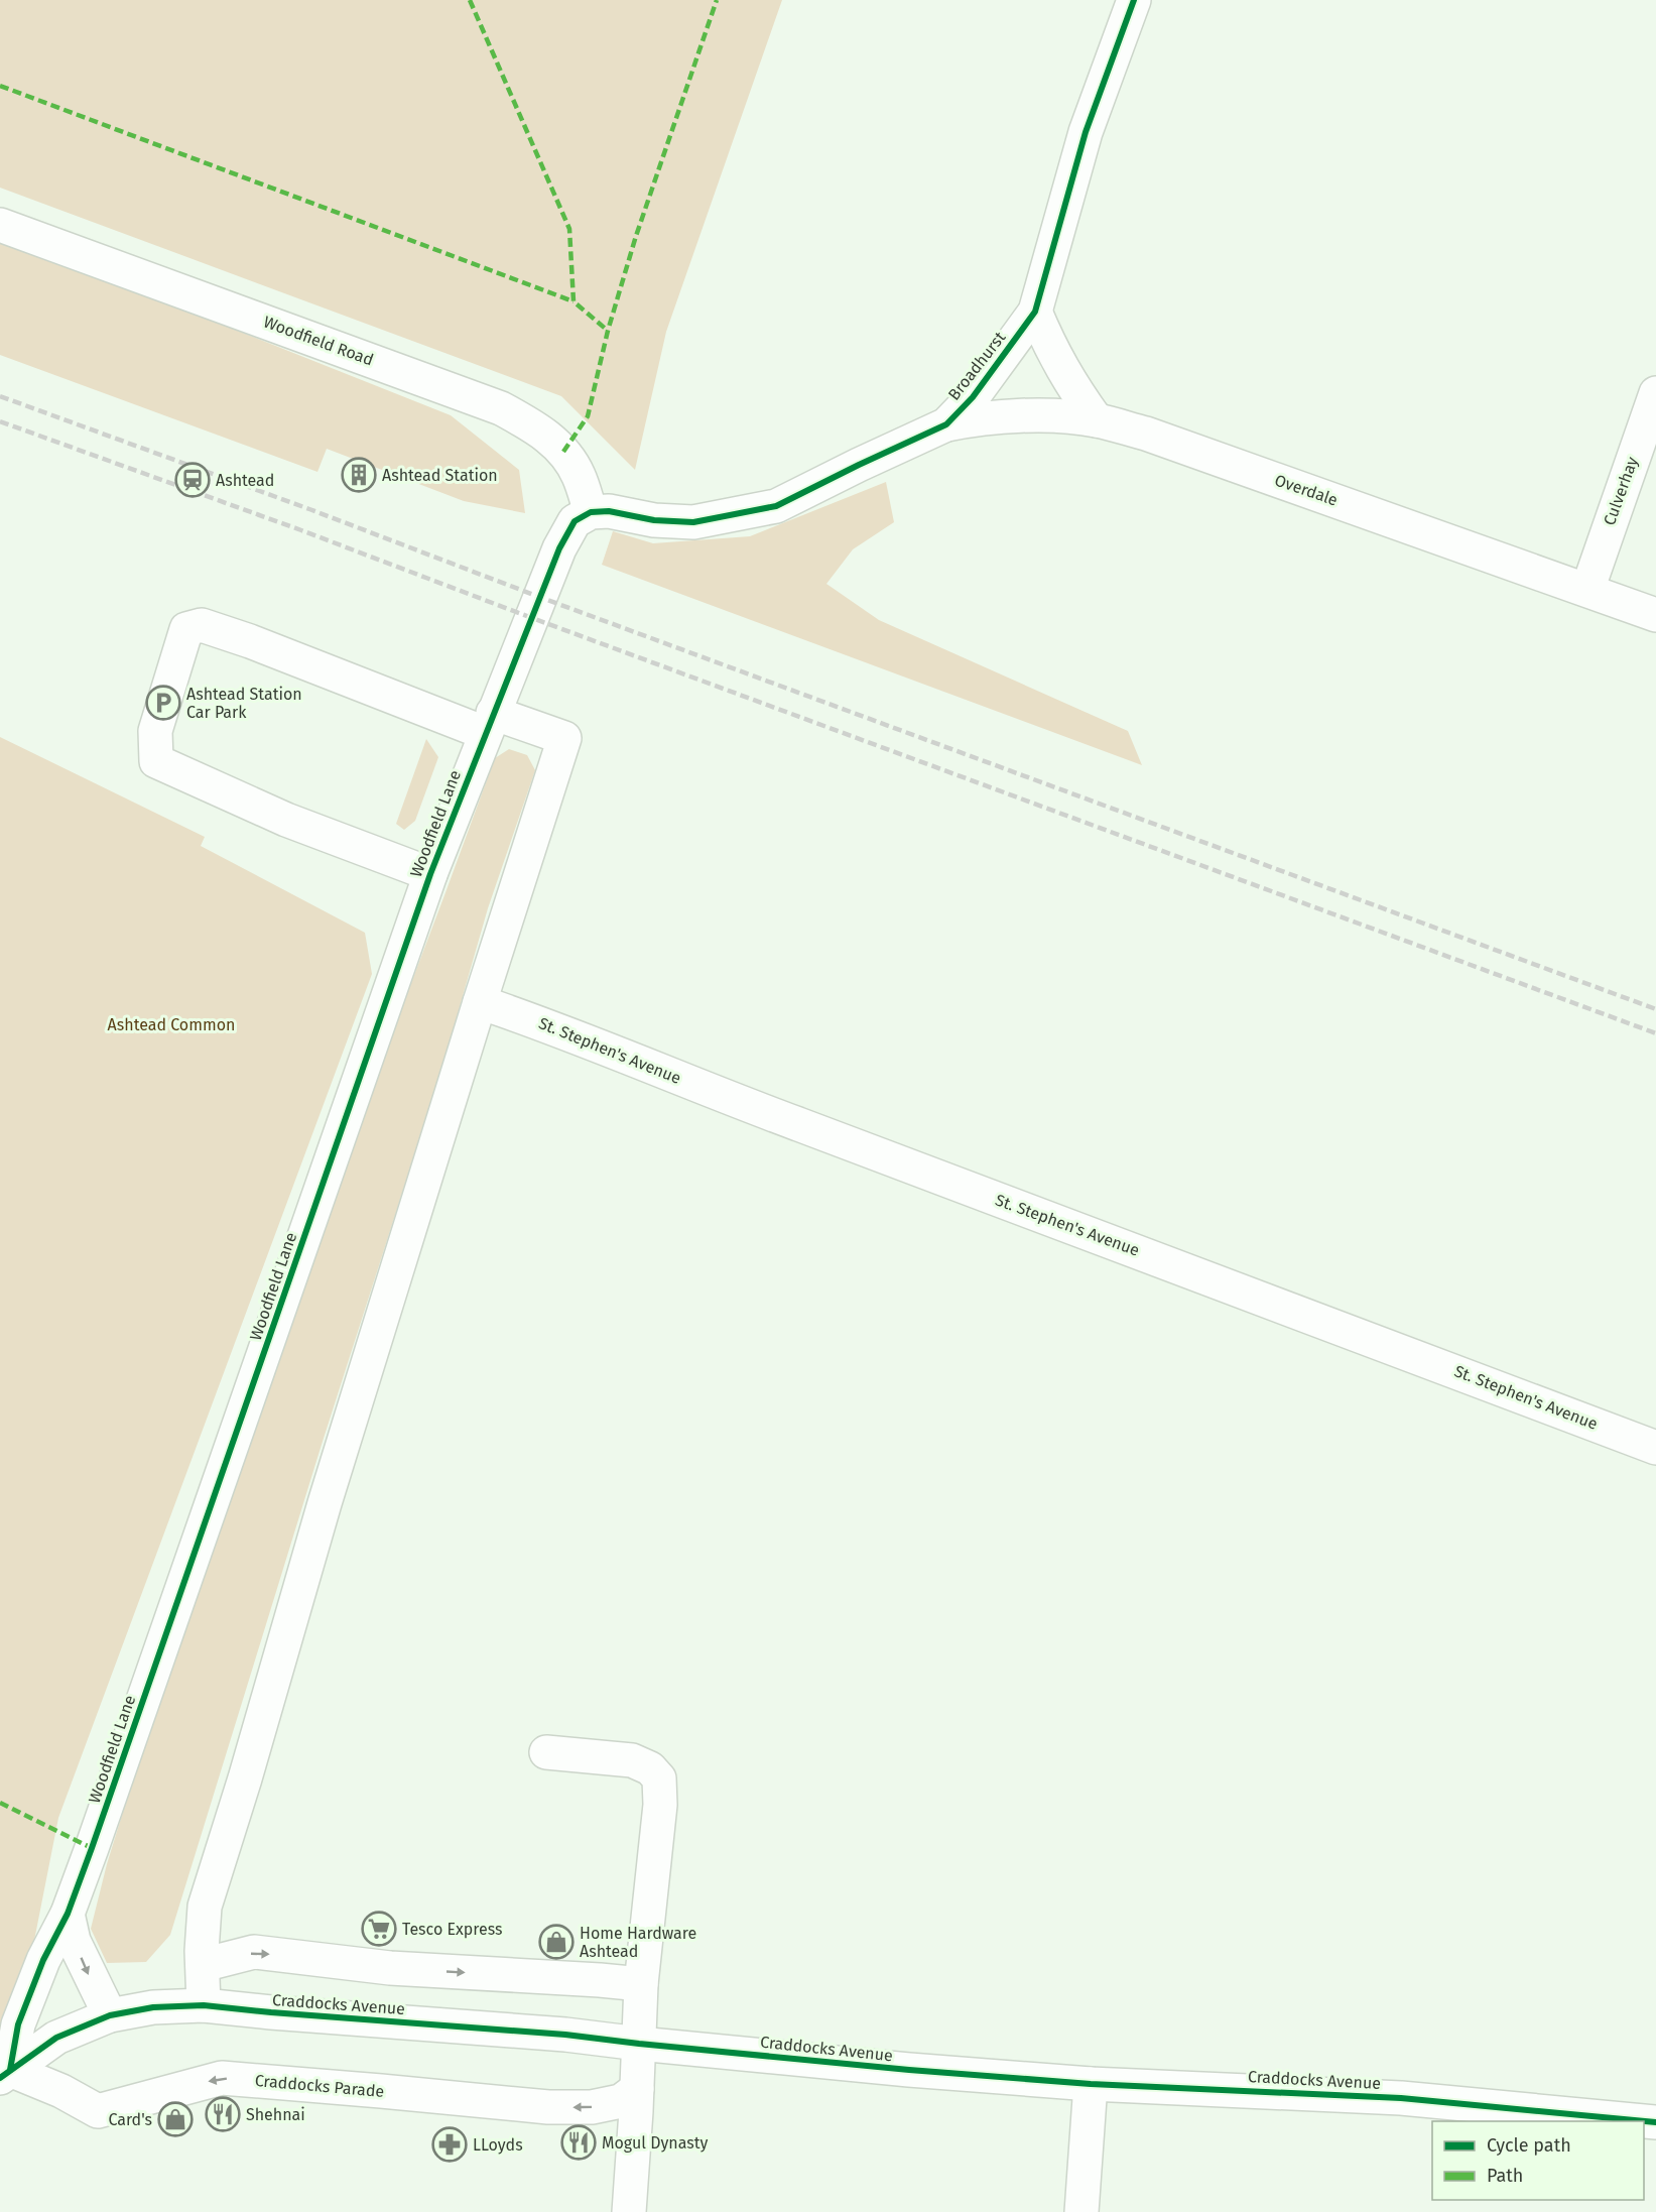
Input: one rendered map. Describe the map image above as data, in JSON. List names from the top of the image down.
{
  "streets": {
    "street": [
      "Woodfield Road",
      "Broadhurst",
      "Overdale",
      "Culverhay",
      "Woodfield Lane",
      "St. Stephen's Avenue",
      "Craddocks Avenue",
      "Craddocks Parade"
    ]
  },
  "crossings": [
    ["Woodfield Road", "Broadhurst"],
    ["Woodfield Road", "Woodfield Lane"],
    ["Broadhurst", "Overdale"],
    ["Broadhurst", "Woodfield Lane"],
    ["Overdale", "Culverhay"],
    ["Woodfield Lane", "Craddocks Avenue"],
    ["Woodfield Lane", "Craddocks Parade"],
    ["Craddocks Avenue", "Craddocks Parade"]
  ],
  "parks": ["Ashtead Common"],
  "places": {
    "building": ["Ashtead Station"],
    "station": ["Ashtead"],
    "parking": ["Ashtead Station Car Park"],
    "supermarket": ["Tesco Express"],
    "shop": ["Home Hardware Ashtead", "Card's"],
    "restaurant": ["Shehnai", "Mogul Dynasty"],
    "pharmacy": ["LLoyds"]
  },
  "legend": ["Cycle path", "Path"]
}
